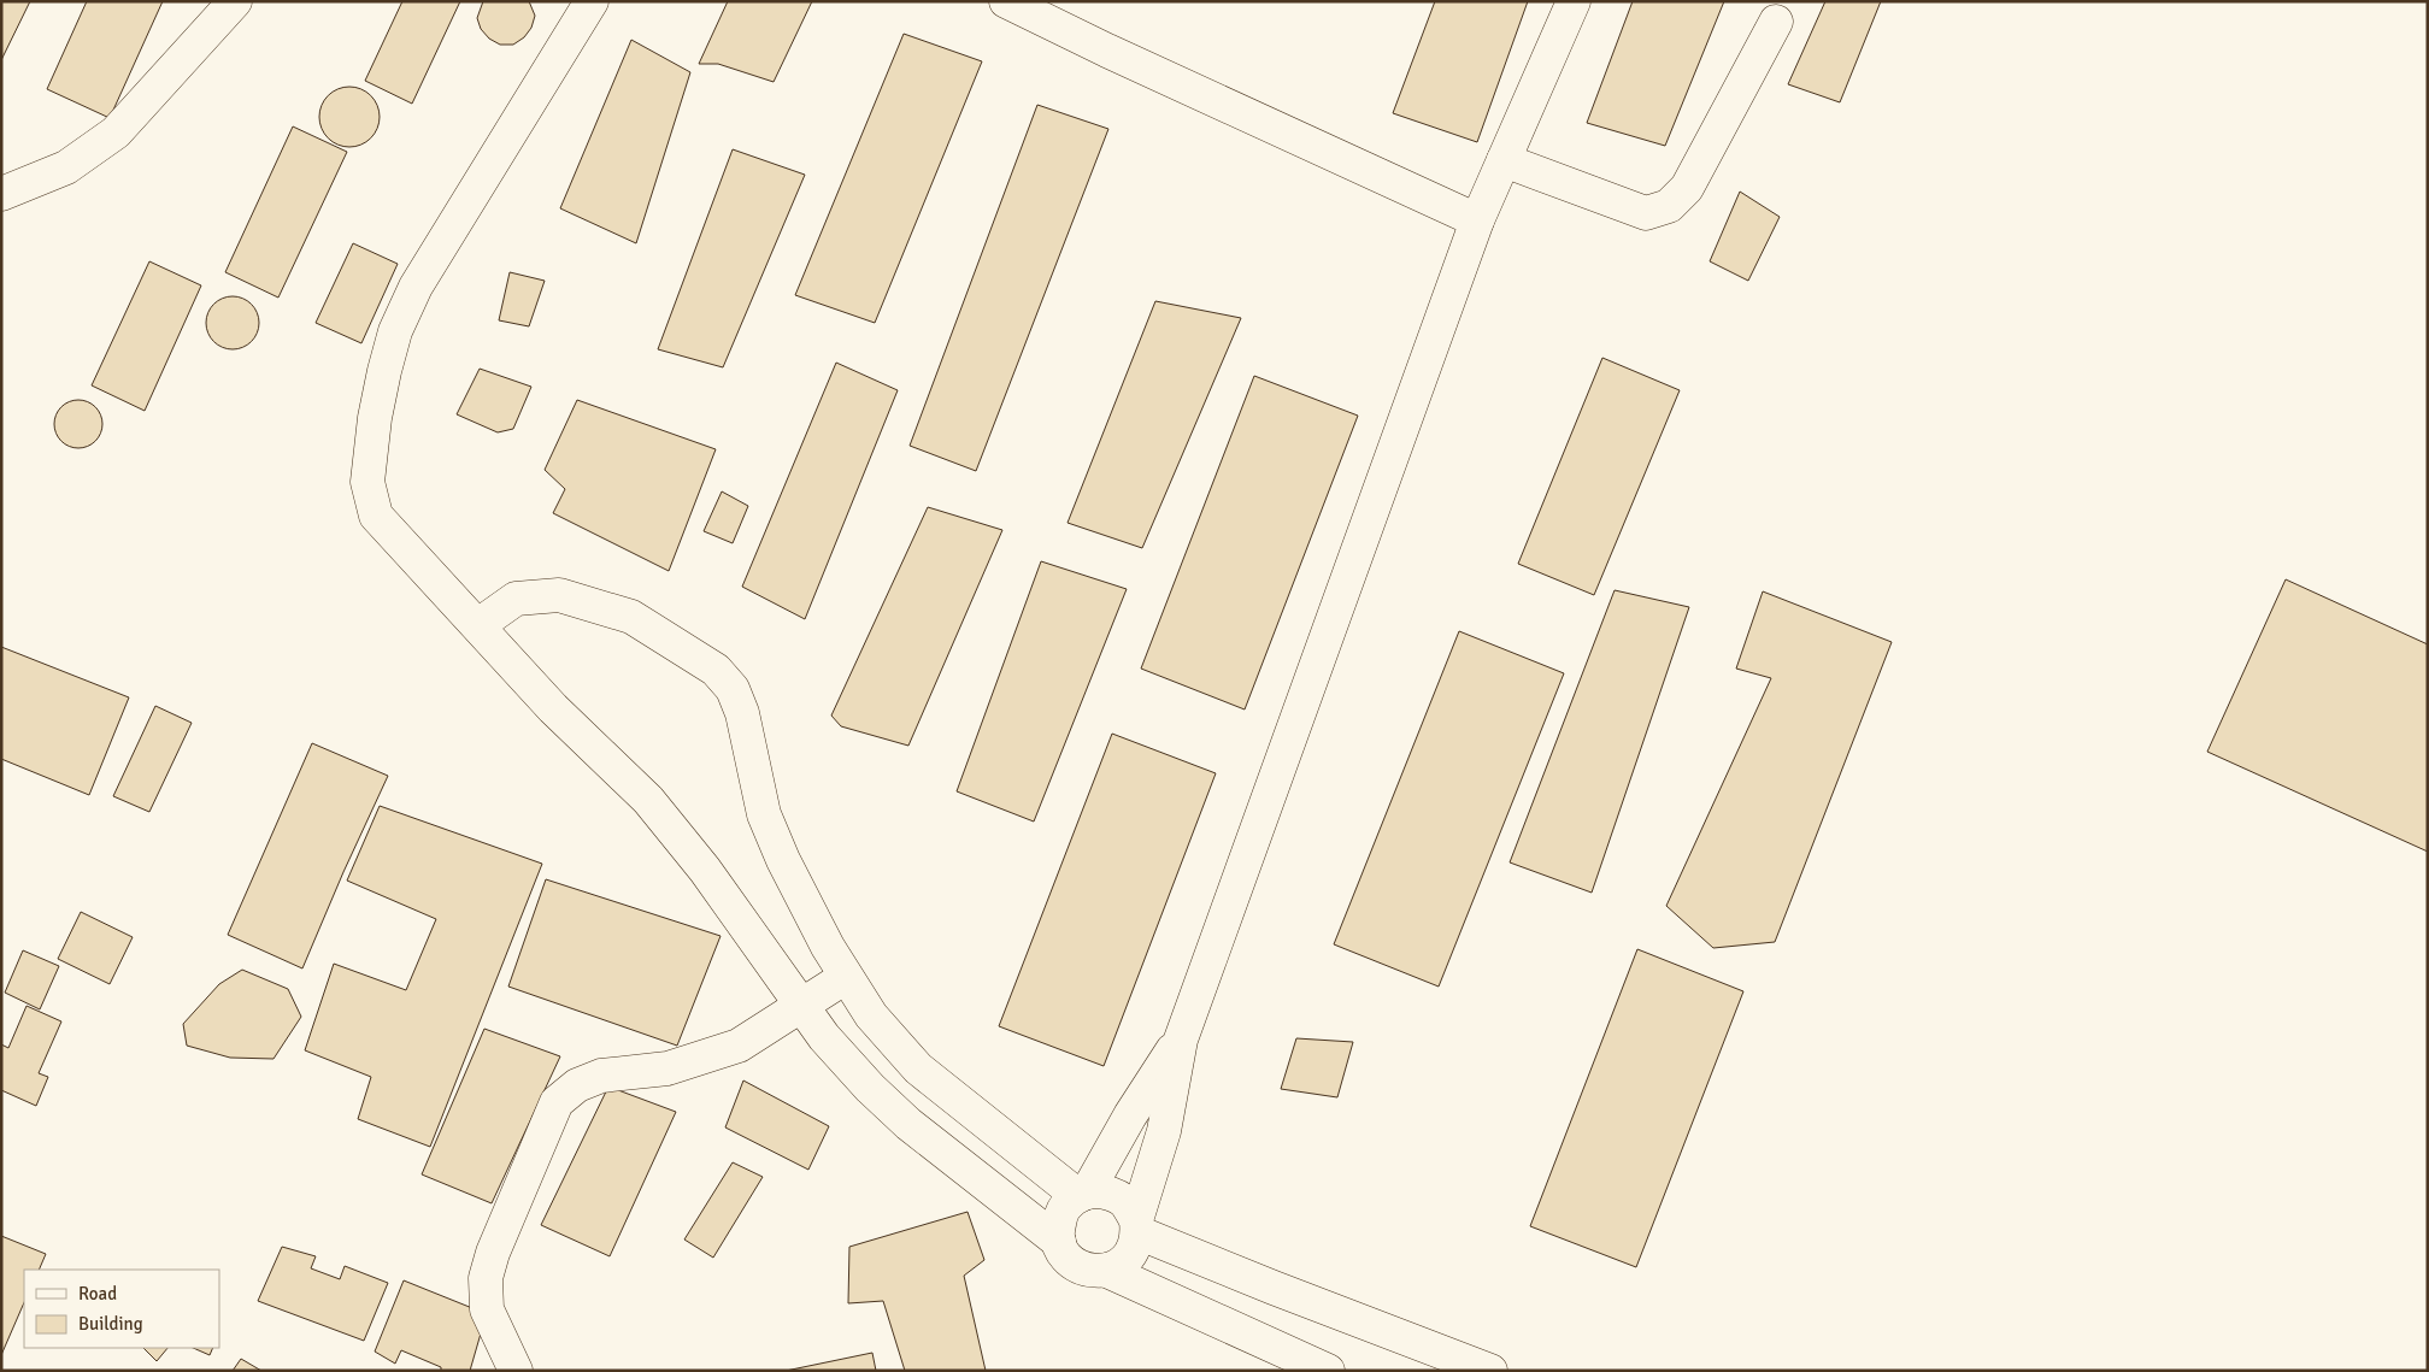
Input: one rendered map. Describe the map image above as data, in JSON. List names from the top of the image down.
{
  "legend": ["Road", "Building"]
}
